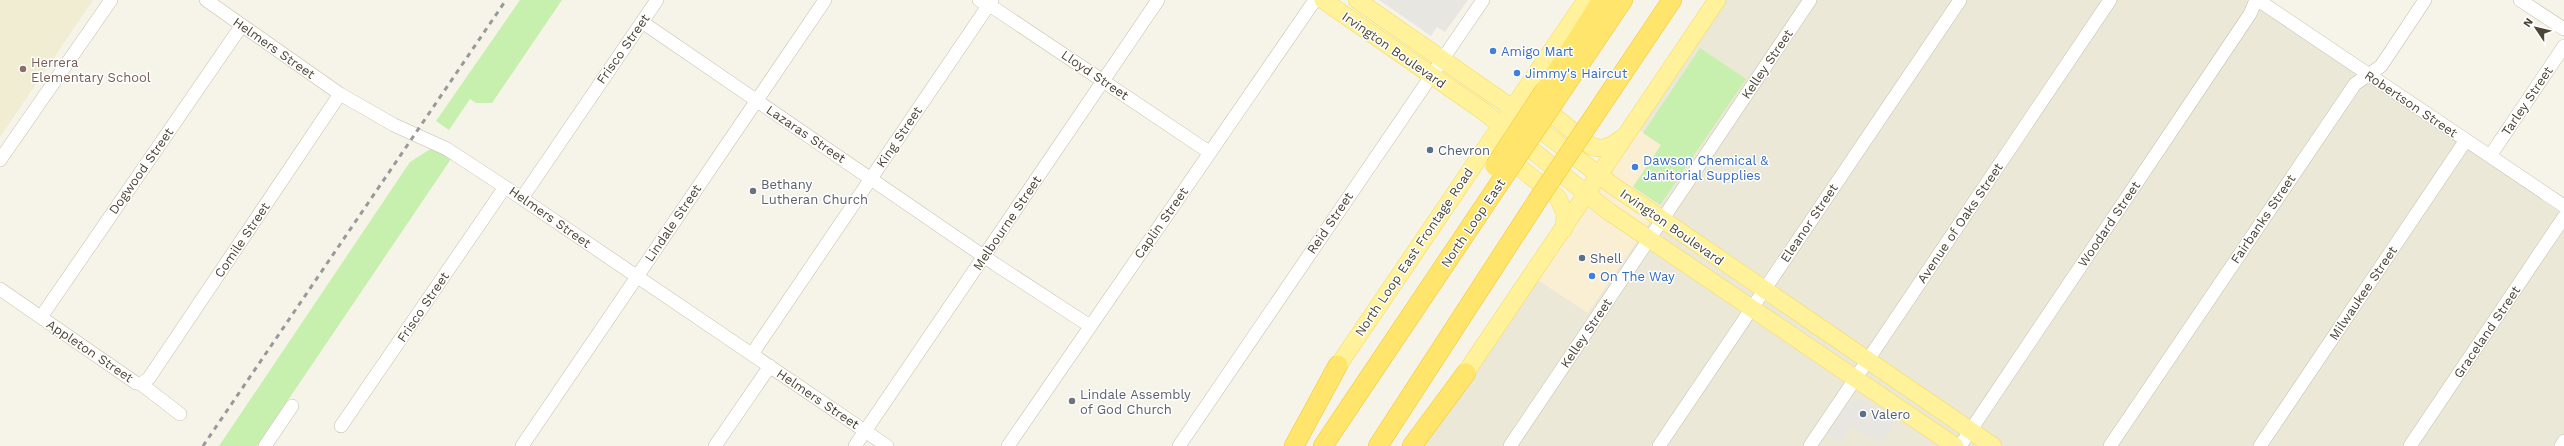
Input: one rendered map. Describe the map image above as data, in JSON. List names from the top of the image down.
{
  "streets": {
    "highway": ["North Loop East"],
    "main road": ["Irvington Boulevard", "North Loop East Frontage Road"],
    "street": [
      "Helmers Street",
      "Frisco Street",
      "Kelley Street",
      "Lloyd Street",
      "Tarley Street",
      "Robertson Street",
      "Lazaras Street",
      "King Street",
      "Dogwood Street",
      "Fairbanks Street",
      "Lindale Street",
      "Melbourne Street",
      "Caplin Street",
      "Reid Street",
      "Eleanor Street",
      "Avenue of Oaks Street",
      "Woodard Street",
      "Comile Street",
      "Milwaukee Street",
      "Graceland Street",
      "Appleton Street"
    ]
  },
  "crossings": [
    ["Helmers Street", "Frisco Street"],
    ["Helmers Street", "King Street"],
    ["Helmers Street", "Dogwood Street"],
    ["Helmers Street", "Lindale Street"],
    ["Helmers Street", "Melbourne Street"],
    ["Helmers Street", "Comile Street"],
    ["Frisco Street", "Lazaras Street"],
    ["Irvington Boulevard", "Kelley Street"],
    ["Irvington Boulevard", "Reid Street"],
    ["Irvington Boulevard", "Eleanor Street"],
    ["Irvington Boulevard", "Avenue of Oaks Street"],
    ["Irvington Boulevard", "Woodard Street"],
    ["Irvington Boulevard", "North Loop East Frontage Road"],
    ["Lloyd Street", "King Street"],
    ["Lloyd Street", "Melbourne Street"],
    ["Lloyd Street", "Caplin Street"],
    ["Tarley Street", "Robertson Street"],
    ["Robertson Street", "Fairbanks Street"],
    ["Robertson Street", "Woodard Street"],
    ["Robertson Street", "Milwaukee Street"],
    ["Lazaras Street", "King Street"],
    ["Lazaras Street", "Lindale Street"],
    ["Lazaras Street", "Melbourne Street"],
    ["Lazaras Street", "Caplin Street"],
    ["Dogwood Street", "Appleton Street"],
    ["Comile Street", "Appleton Street"]
  ],
  "places": [
    "Amigo Mart",
    "Herrera Elementary School",
    "Jimmy's Haircut",
    "Chevron",
    "Dawson Chemical & Janitorial Supplies",
    "Bethany Lutheran Church",
    "Shell",
    "On The Way",
    "Lindale Assembly of God Church",
    "Valero"
  ],
  "north": "top left"
}
